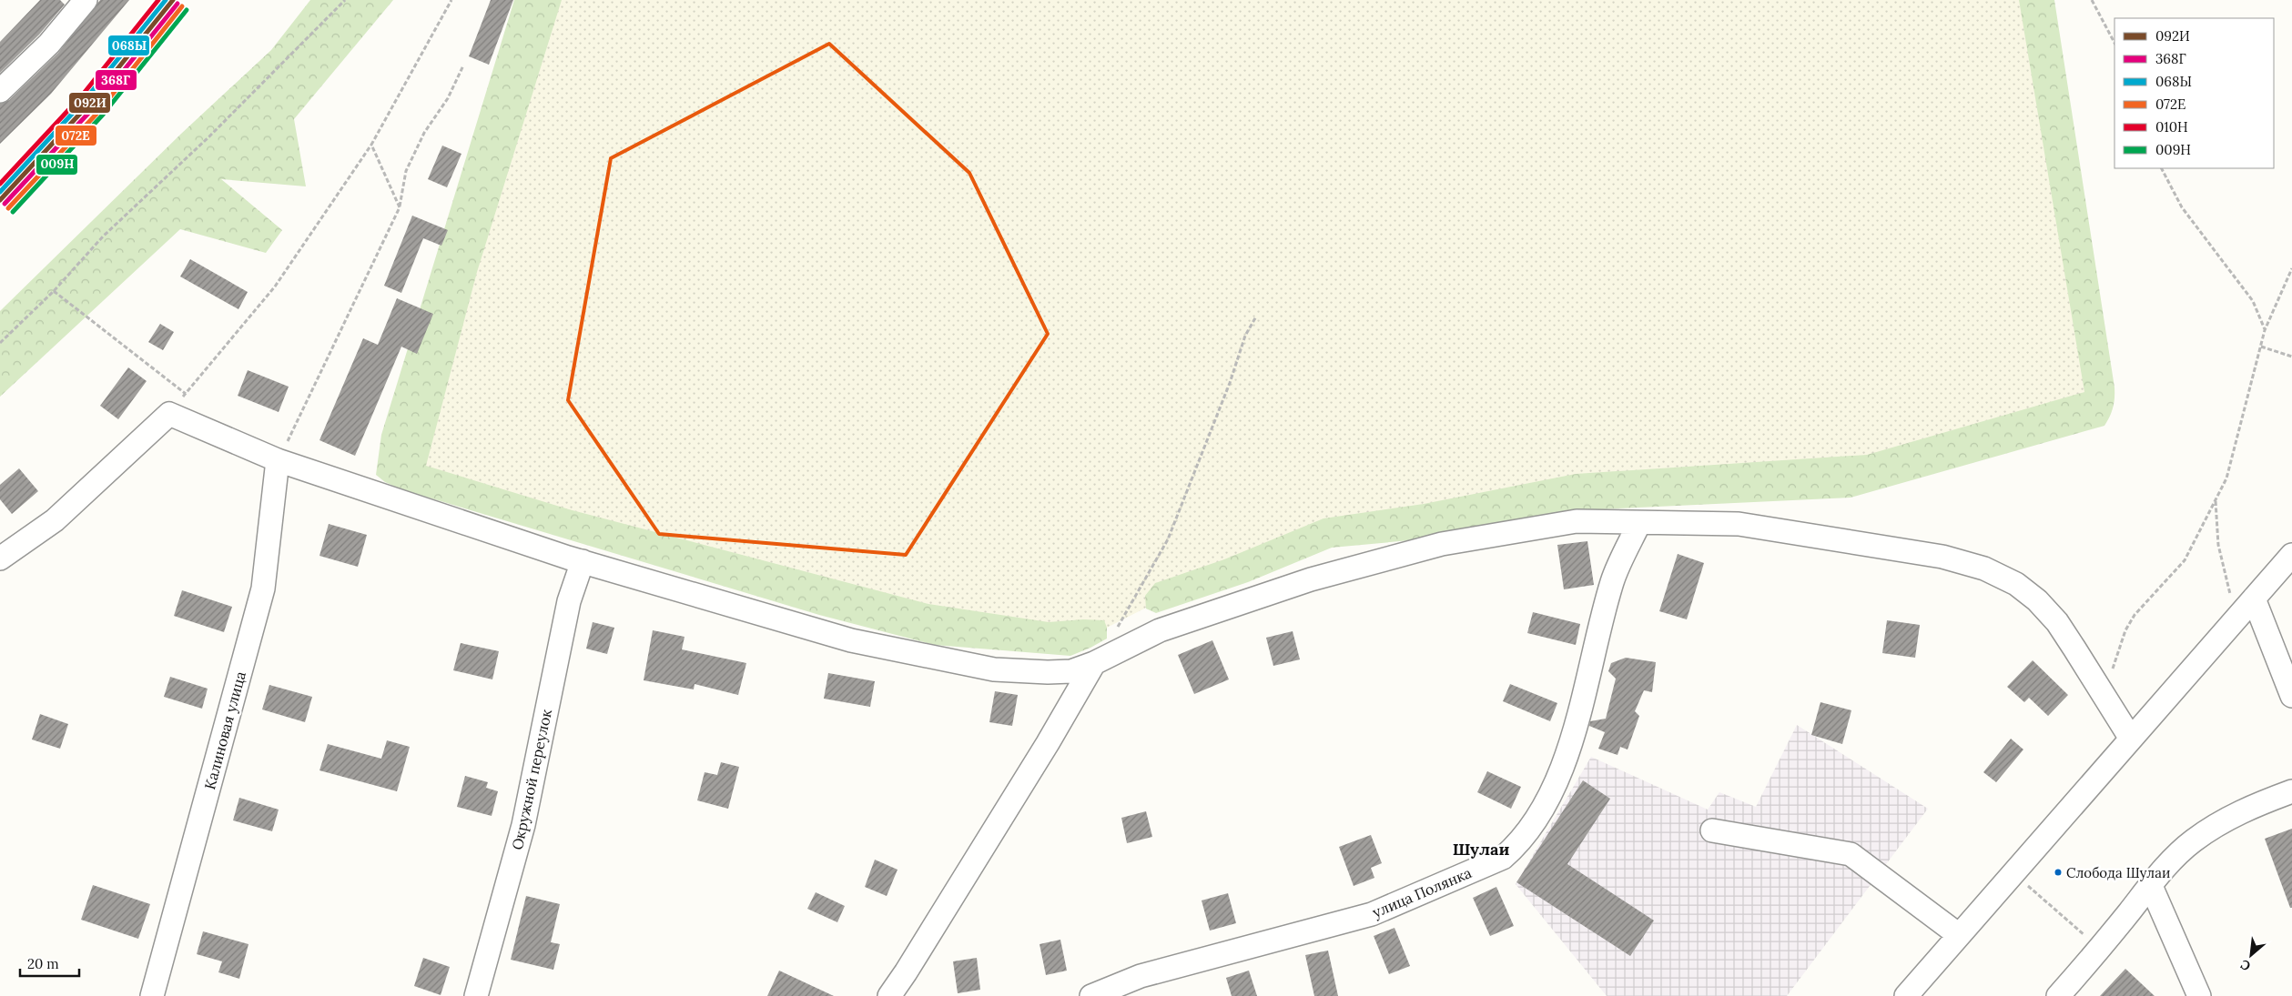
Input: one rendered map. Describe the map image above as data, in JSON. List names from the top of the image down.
{
  "streets": {
    "street": ["Калиновая улица", "Окружной переулок", "улица Полянка"]
  },
  "districts": ["Шулаи"],
  "places": ["Слобода Шулаи"],
  "lines": [
    "transit line 092И",
    "transit line 068Ы",
    "transit line 010Н",
    "transit line 368Г",
    "transit line 072Е",
    "transit line 009Н"
  ],
  "legend": [
    "092И",
    "368Г",
    "068Ы",
    "072Е",
    "010Н",
    "009Н"
  ],
  "scale_bar": "20 m",
  "north": "bottom left"
}
